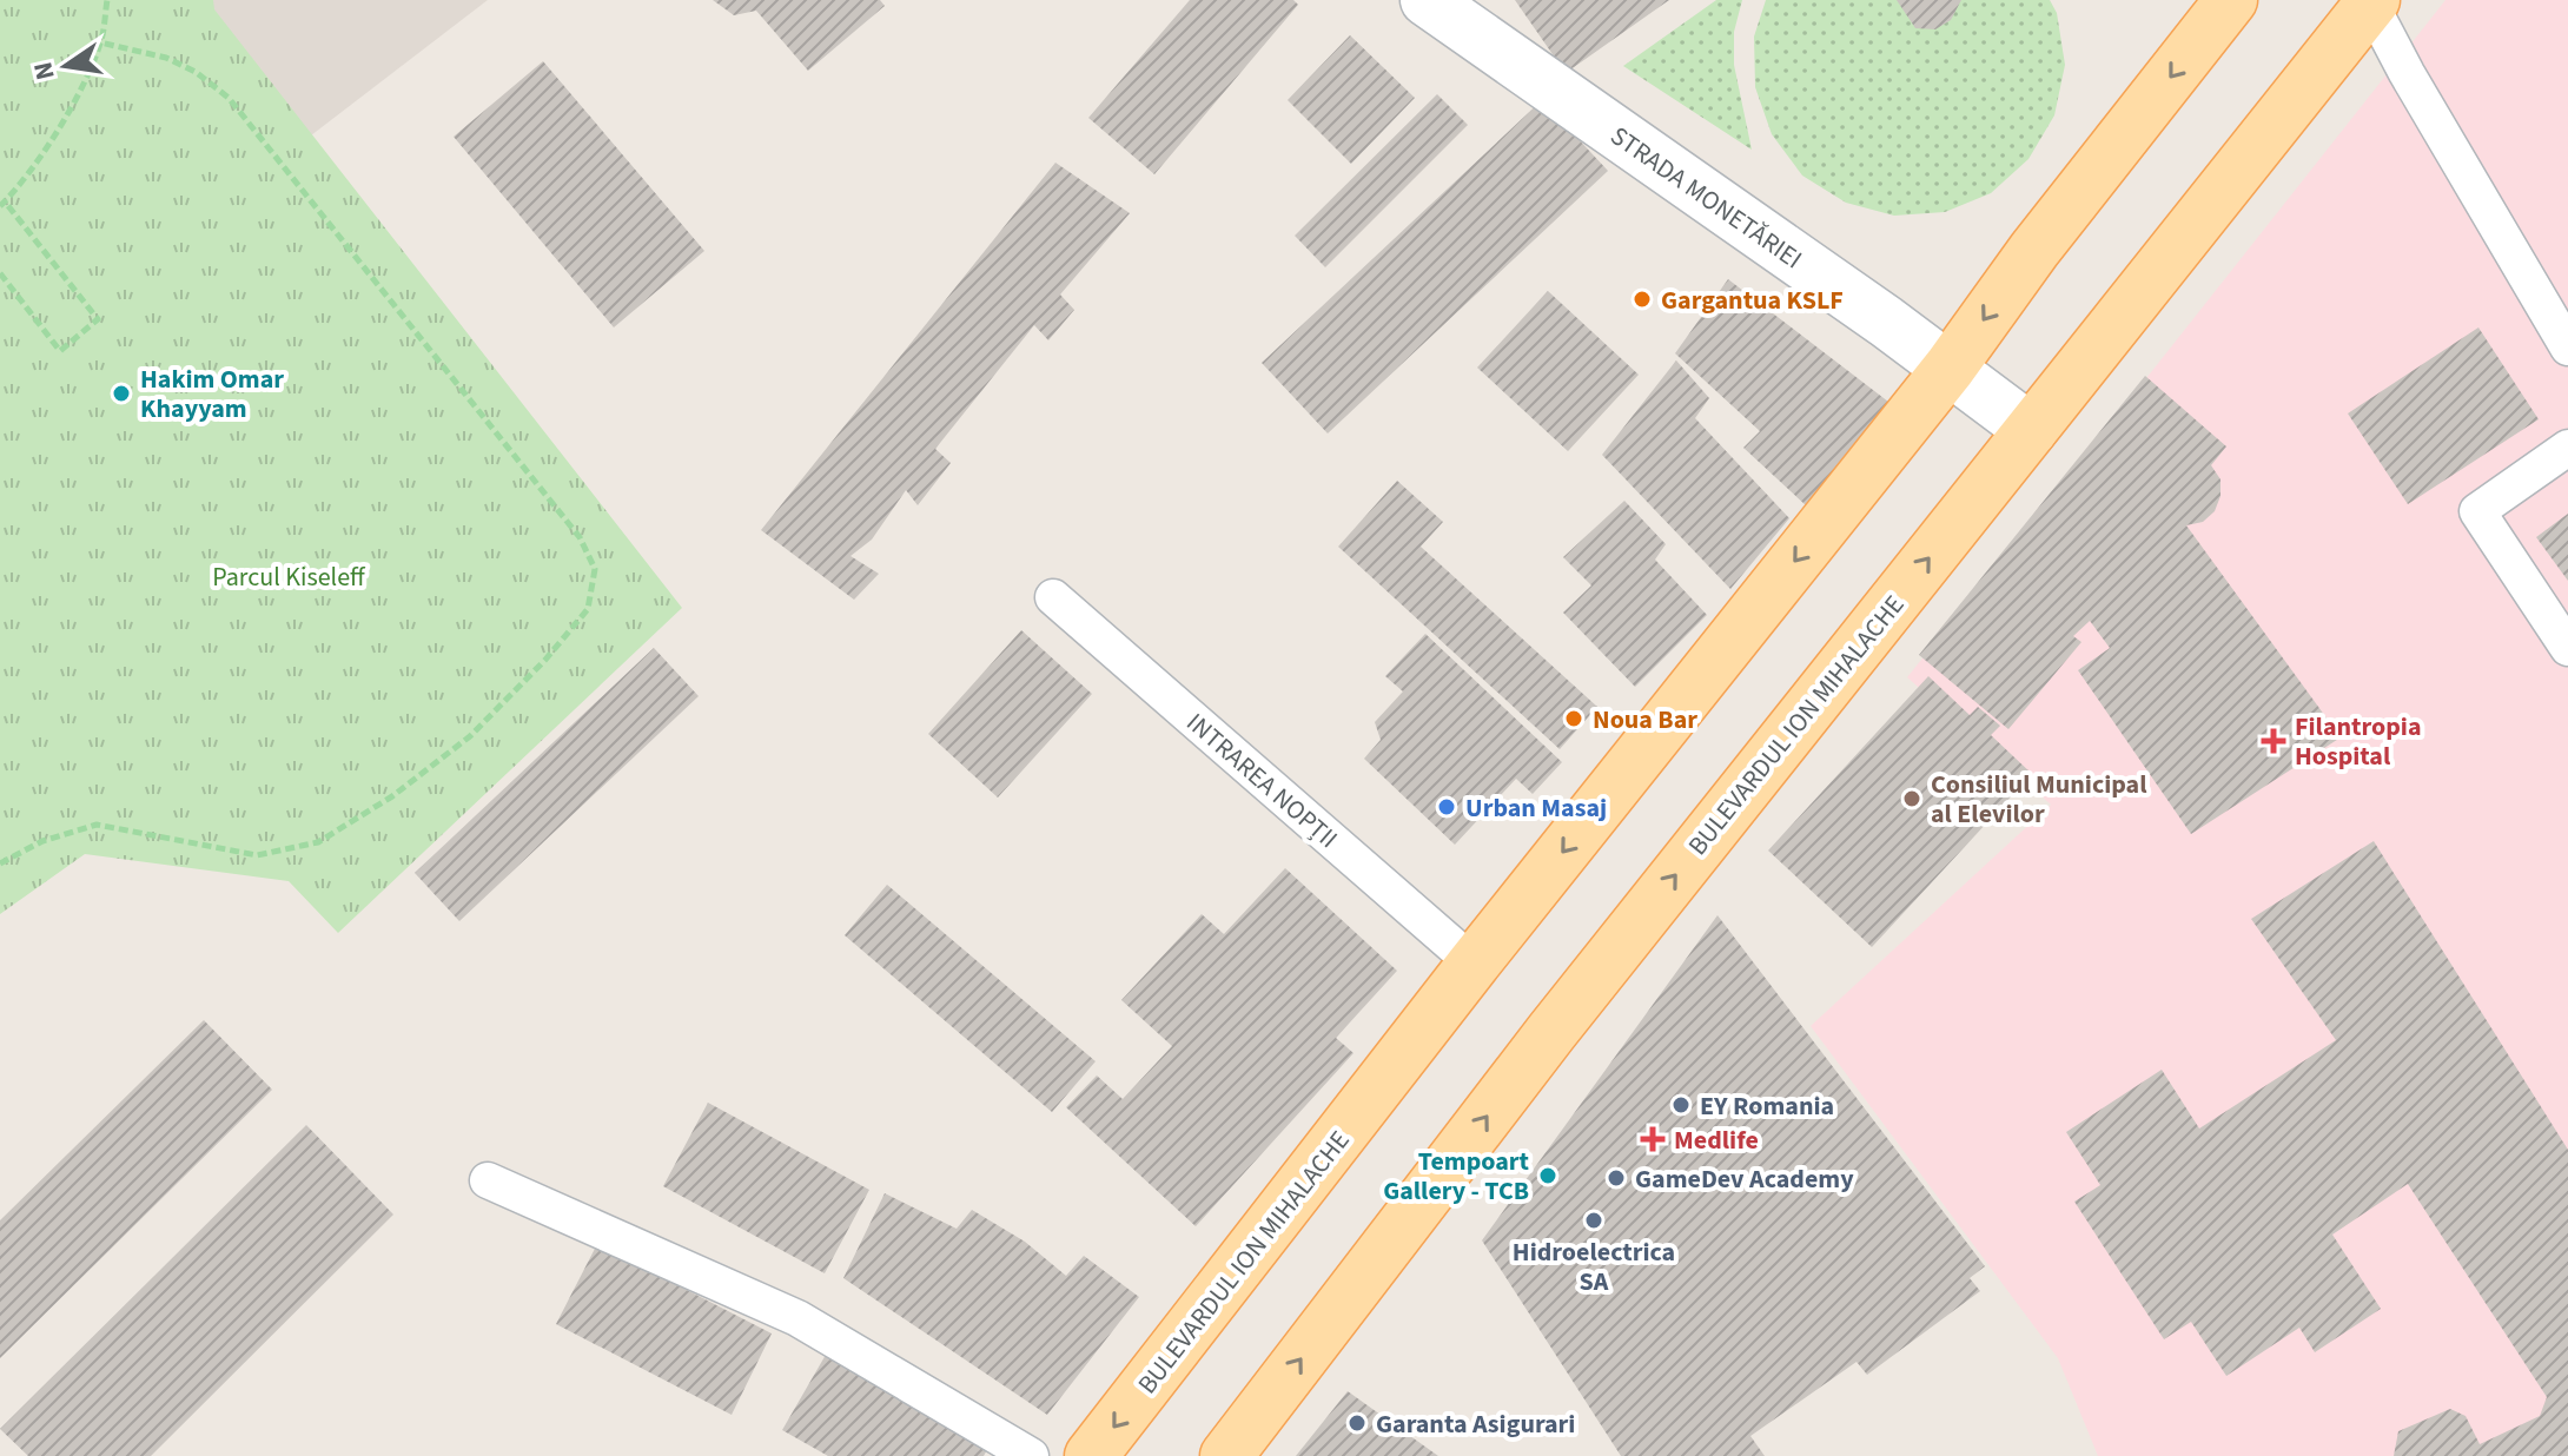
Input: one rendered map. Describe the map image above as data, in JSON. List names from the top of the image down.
{
  "streets": {
    "main road": ["BULEVARDUL ION MIHALACHE"],
    "street": ["STRADA MONETĂRIEI"],
    "lane": ["INTRAREA NOPȚII"]
  },
  "crossings": [
    ["STRADA MONETĂRIEI", "BULEVARDUL ION MIHALACHE"],
    ["BULEVARDUL ION MIHALACHE", "INTRAREA NOPȚII"]
  ],
  "parks": ["Parcul Kiseleff"],
  "places": {
    "other": [
      "Gargantua KSLF",
      "Hakim Omar Khayyam",
      "Noua Bar",
      "Consiliul Municipal al Elevilor",
      "Urban Masaj",
      "EY Romania",
      "Tempoart Gallery - TCB",
      "GameDev Academy",
      "Hidroelectrica SA",
      "Garanta Asigurari"
    ],
    "health": ["Filantropia Hospital", "Medlife"]
  },
  "north": "left"
}
